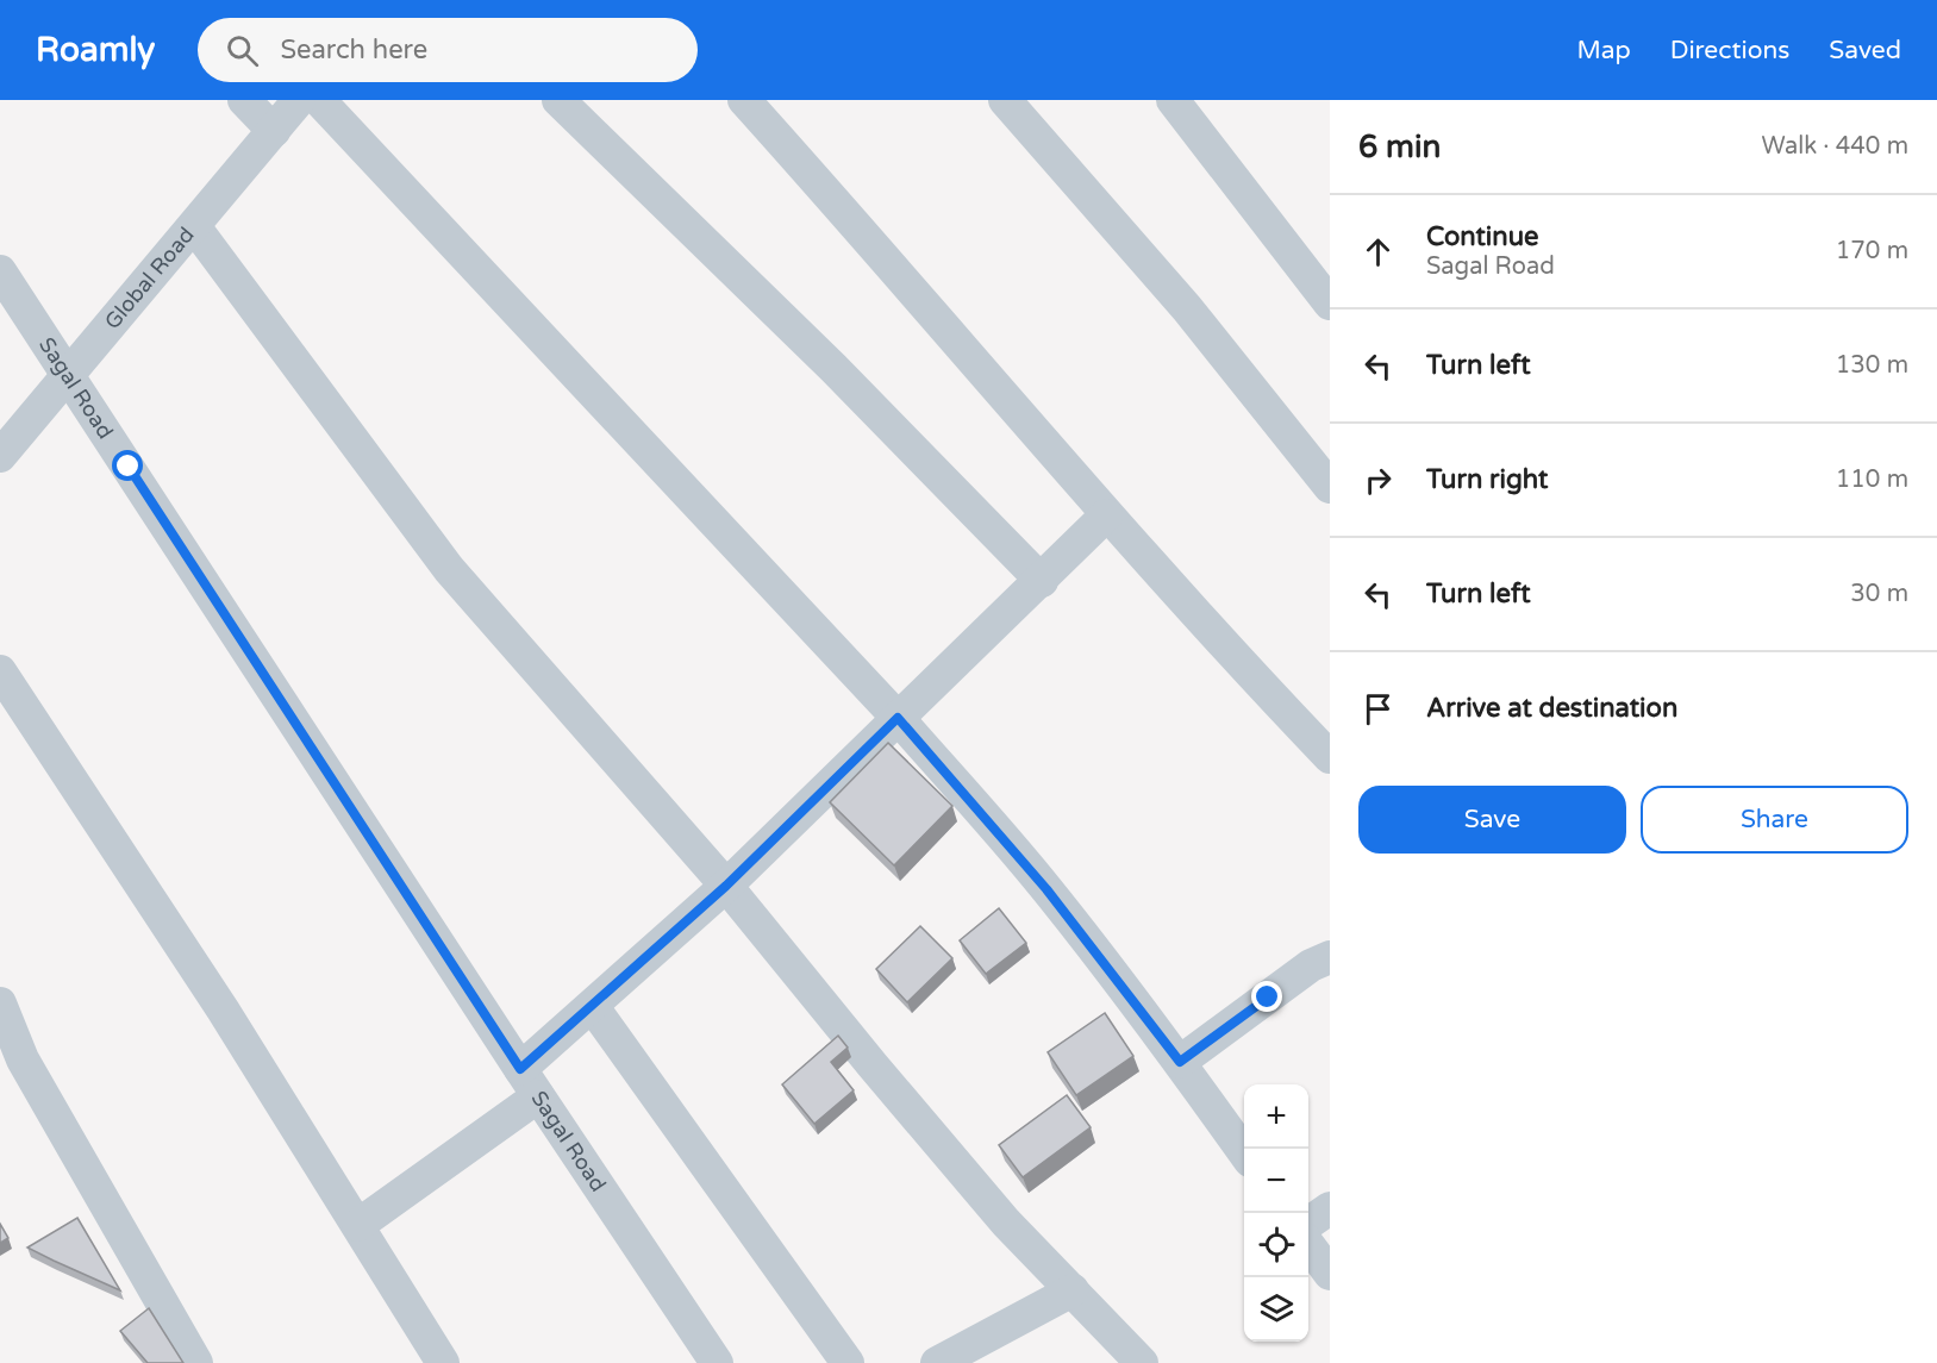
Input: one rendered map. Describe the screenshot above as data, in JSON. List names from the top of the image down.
{
  "streets": {
    "street": ["Global Road", "Sagal Road"]
  },
  "crossings": [
    ["Global Road", "Sagal Road"]
  ],
  "page": {
    "header": "Roamly",
    "search": "Search here",
    "nav": ["Map", "Directions", "Saved"],
    "heading": ["6 min", "Walk · 440 m"],
    "list": [
      ["Continue", "Sagal Road", "170 m"],
      ["Turn left", "130 m"],
      ["Turn right", "110 m"],
      ["Turn left", "30 m"],
      "Arrive at destination"
    ],
    "buttons": ["Save", "Share"],
    "map_buttons": ["+", "−"]
  }
}
